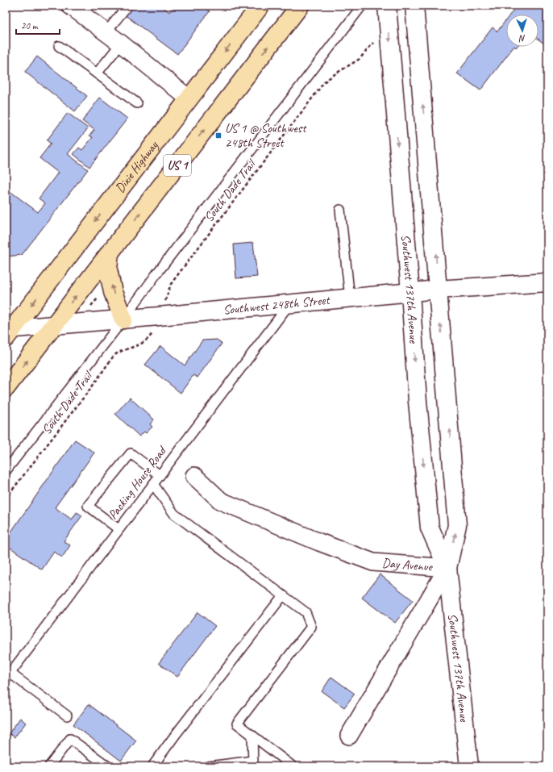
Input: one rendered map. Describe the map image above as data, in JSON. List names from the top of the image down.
{
  "streets": {
    "highway": ["US 1", "Dixie Highway"],
    "main road": ["Southwest 137th Avenue", "Southwest 248th Street"],
    "street": ["Day Avenue"],
    "lane": ["Packing House Road"],
    "path": ["South Dade Trail"]
  },
  "crossings": [
    ["US 1", "Southwest 248th Street"],
    ["Dixie Highway", "Southwest 248th Street"],
    ["Southwest 137th Avenue", "Southwest 248th Street"],
    ["Southwest 137th Avenue", "Day Avenue"],
    ["Southwest 248th Street", "Packing House Road"]
  ],
  "places": {
    "transit": ["US 1 @ Southwest 248th Street"]
  },
  "scale_bar": "20 m",
  "north": "bottom"
}
